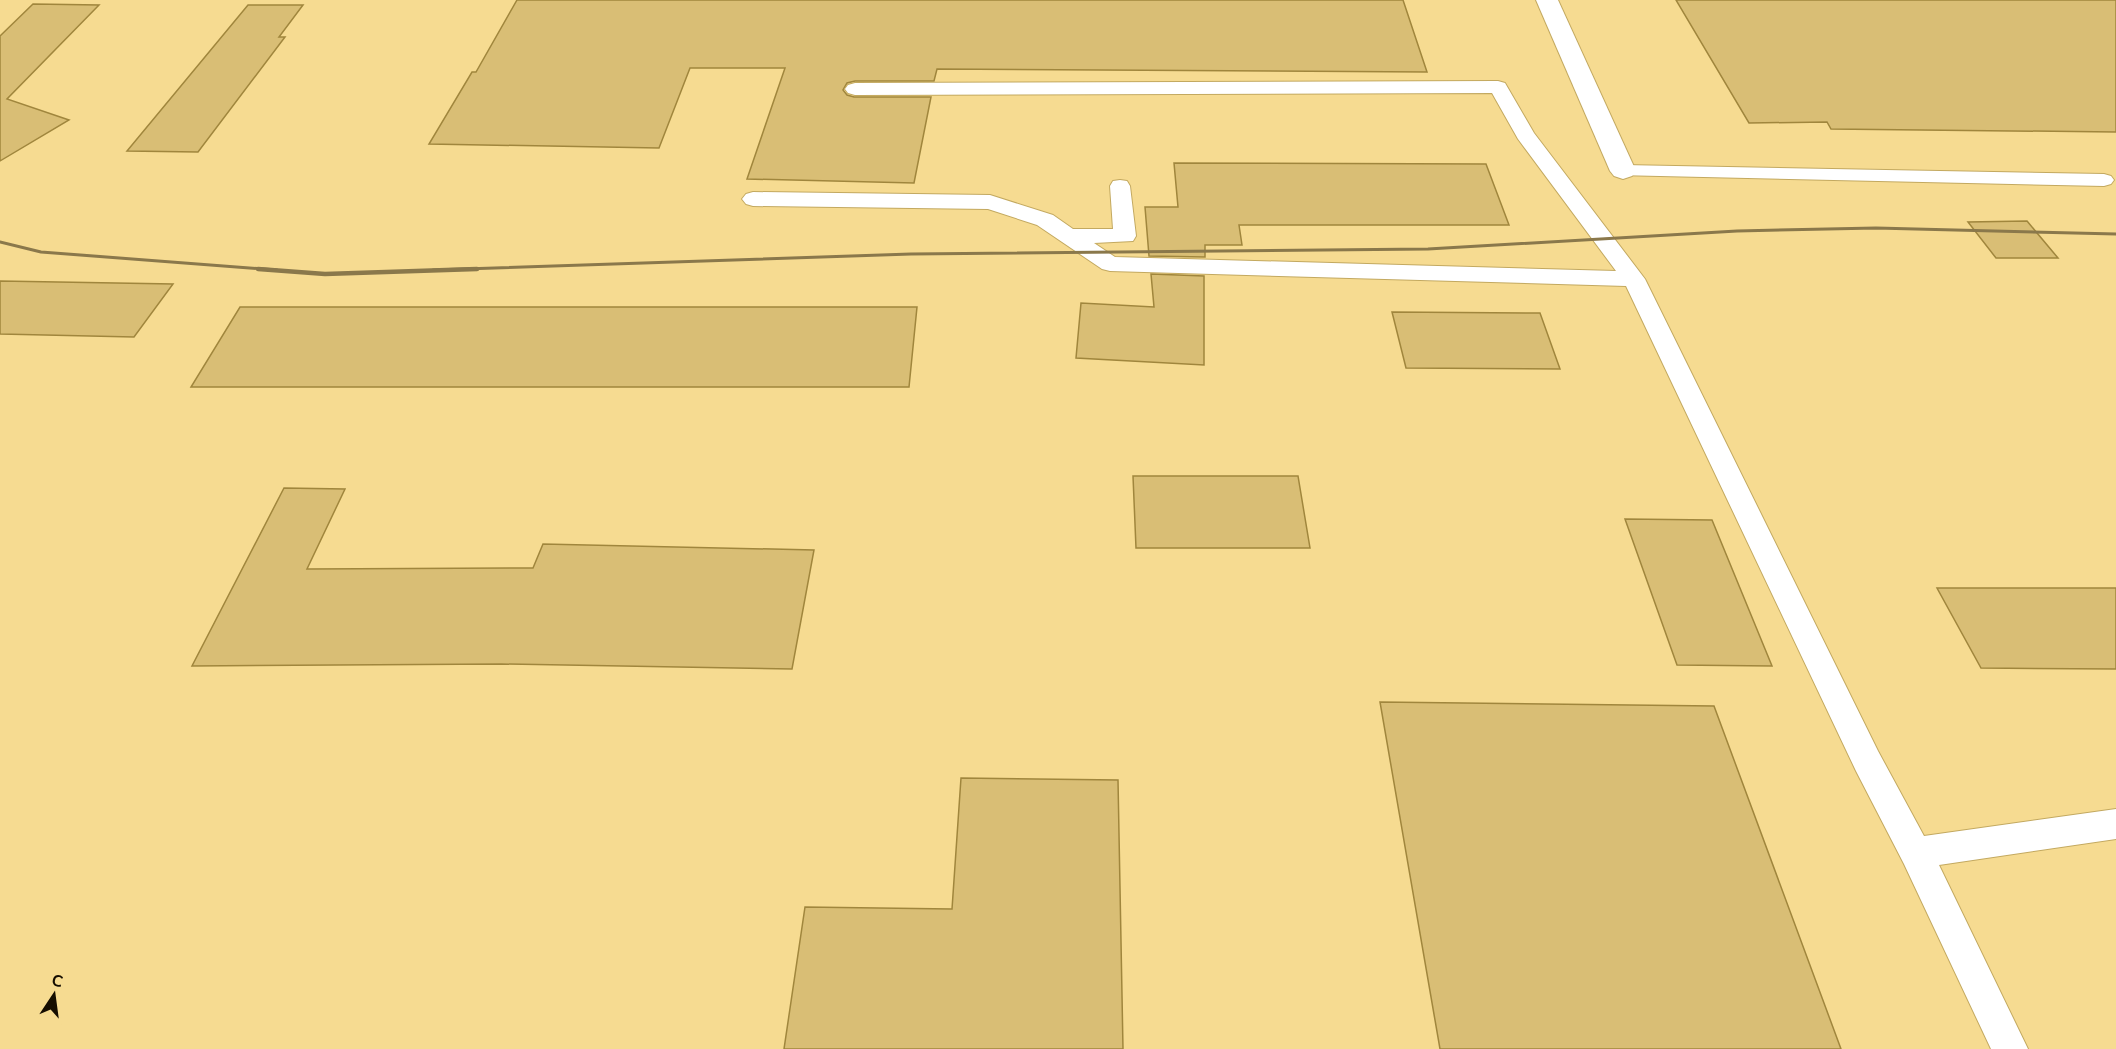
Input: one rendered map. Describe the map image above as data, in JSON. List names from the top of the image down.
{
  "north": "top"
}
